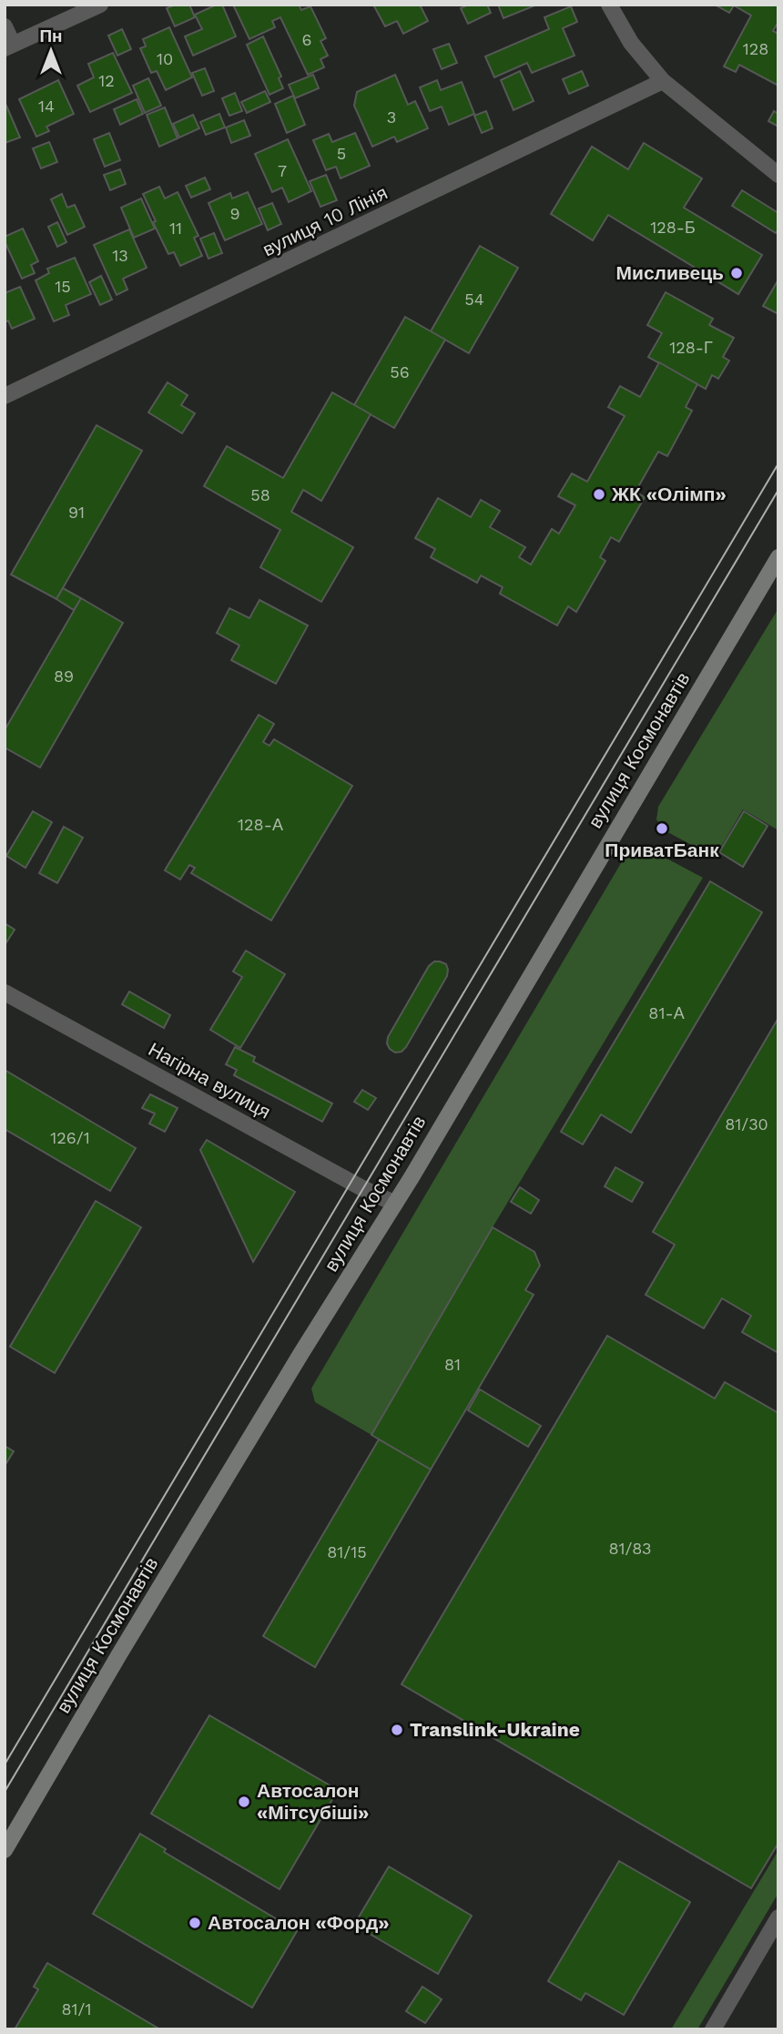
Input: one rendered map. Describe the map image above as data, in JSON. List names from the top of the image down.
{
  "streets": {
    "main road": ["вулиця Космонавтів"],
    "street": ["вулиця 10 Лінія", "Нагірна вулиця"]
  },
  "crossings": [
    ["вулиця Космонавтів", "Нагірна вулиця"]
  ],
  "places": [
    "Мисливець",
    "ЖК «Олімп»",
    "ПриватБанк",
    "Translink-Ukraine",
    "Автосалон «Мітсубіші»",
    "Автосалон «Форд»"
  ],
  "house_numbers": [
    "6",
    "128",
    "10",
    "12",
    "14",
    "3",
    "5",
    "7",
    "9",
    "128-Б",
    "11",
    "13",
    "15",
    "54",
    "128-Г",
    "56",
    "58",
    "91",
    "89",
    "128-А",
    "81-А",
    "81/30",
    "126/1",
    "81",
    "81/83",
    "81/15",
    "81/1"
  ],
  "north": "top"
}
